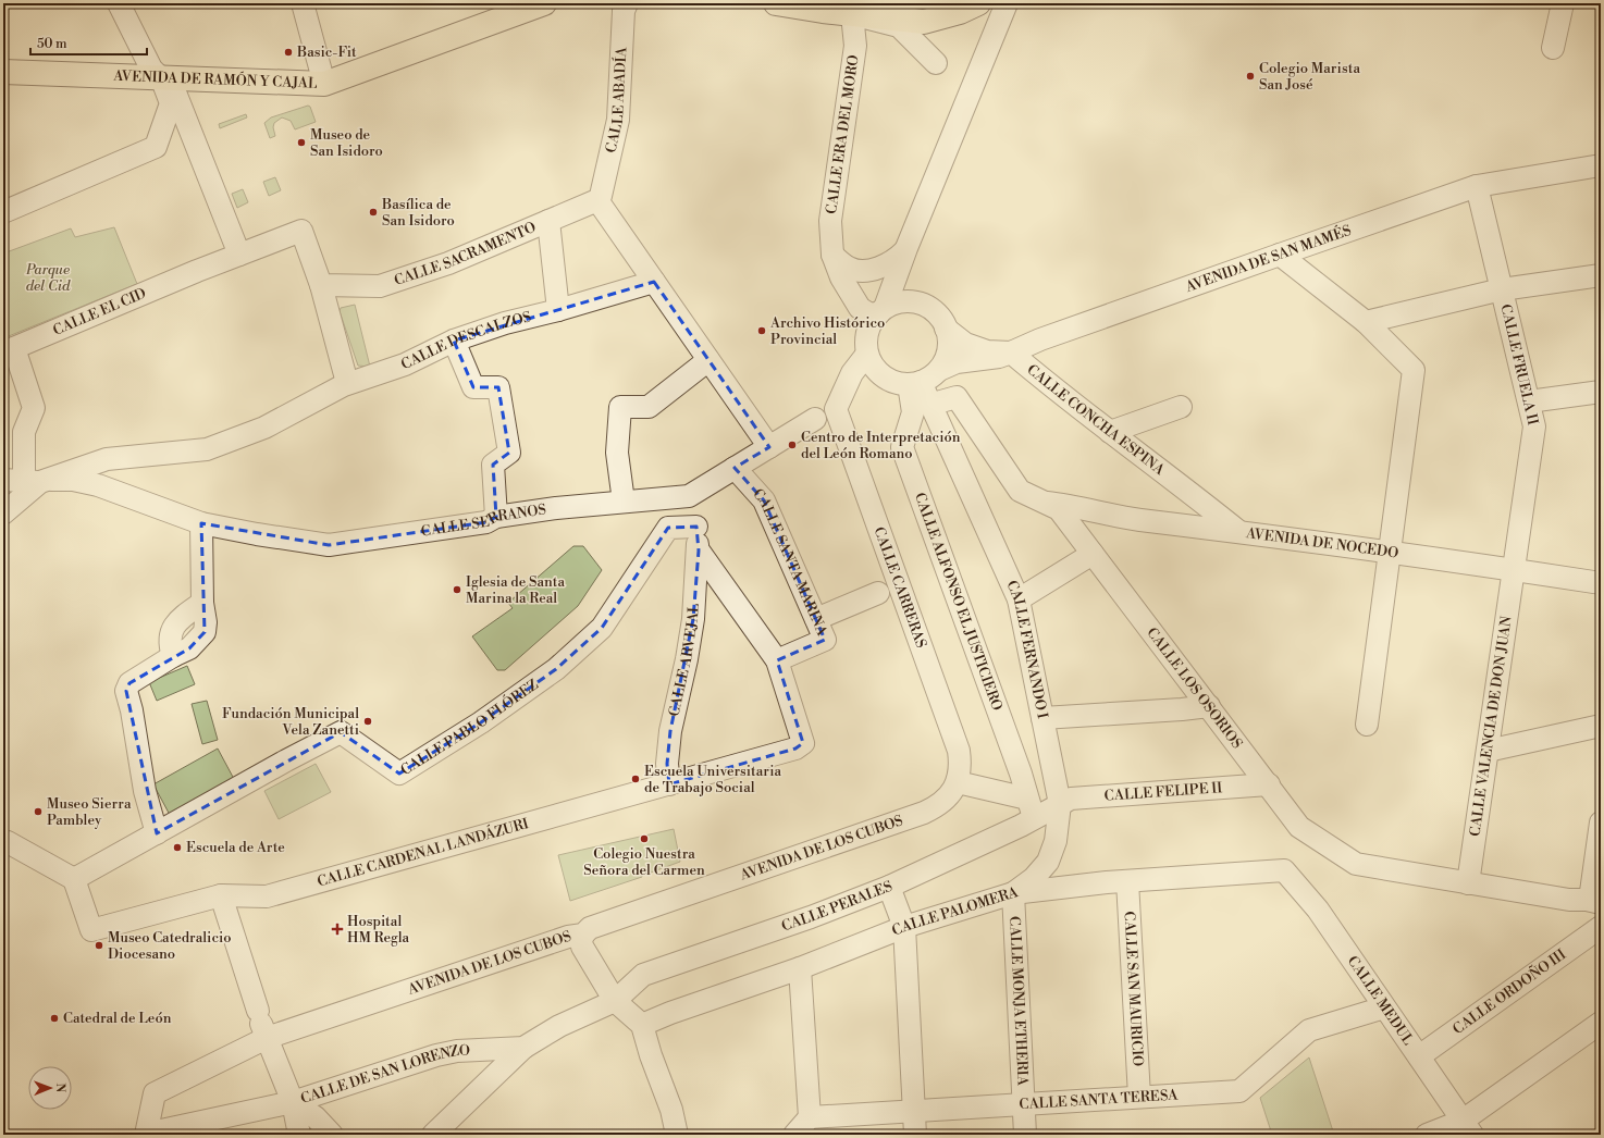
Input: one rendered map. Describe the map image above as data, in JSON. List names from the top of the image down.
{
  "streets": {
    "main road": ["AVENIDA DE RAMÓN Y CAJAL"],
    "street": [
      "CALLE ABADÍA",
      "CALLE ERA DEL MORO",
      "CALLE SACRAMENTO",
      "AVENIDA DE SAN MAMÉS",
      "CALLE EL CID",
      "CALLE DESCALZOS",
      "CALLE FRUELA II",
      "CALLE CONCHA ESPINA",
      "CALLE SERRANOS",
      "AVENIDA DE NOCEDO",
      "CALLE SANTA MARINA",
      "CALLE CARRERAS",
      "CALLE ALFONSO EL JUSTICIERO",
      "CALLE FERNANDO I",
      "CALLE ARVEJAL",
      "CALLE LOS OSORIOS",
      "CALLE PABLO FLÓREZ",
      "CALLE VALENCIA DE DON JUAN",
      "CALLE FELIPE II",
      "AVENIDA DE LOS CUBOS",
      "CALLE CARDENAL LANDÁZURI",
      "CALLE PERALES",
      "CALLE PALOMERA",
      "CALLE SAN MAURICIO",
      "CALLE ORDOÑO III",
      "CALLE MONJA ETHERIA",
      "CALLE MEDUL",
      "CALLE DE SAN LORENZO",
      "CALLE SANTA TERESA"
    ]
  },
  "crossings": [
    ["CALLE ABADÍA", "CALLE SACRAMENTO"],
    ["CALLE ERA DEL MORO", "AVENIDA DE SAN MAMÉS"],
    ["CALLE ERA DEL MORO", "CALLE SERRANOS"],
    ["CALLE ERA DEL MORO", "CALLE ALFONSO EL JUSTICIERO"],
    ["CALLE ERA DEL MORO", "CALLE FERNANDO I"],
    ["CALLE SACRAMENTO", "CALLE EL CID"],
    ["AVENIDA DE SAN MAMÉS", "CALLE FRUELA II"],
    ["AVENIDA DE SAN MAMÉS", "CALLE CONCHA ESPINA"],
    ["AVENIDA DE SAN MAMÉS", "CALLE SERRANOS"],
    ["AVENIDA DE SAN MAMÉS", "CALLE ALFONSO EL JUSTICIERO"],
    ["AVENIDA DE SAN MAMÉS", "CALLE FERNANDO I"],
    ["CALLE DESCALZOS", "CALLE SERRANOS"],
    ["CALLE FRUELA II", "AVENIDA DE NOCEDO"],
    ["CALLE FRUELA II", "CALLE VALENCIA DE DON JUAN"],
    ["CALLE CONCHA ESPINA", "AVENIDA DE NOCEDO"],
    ["CALLE SERRANOS", "CALLE SANTA MARINA"],
    ["CALLE SERRANOS", "CALLE CARRERAS"],
    ["CALLE SERRANOS", "CALLE ALFONSO EL JUSTICIERO"],
    ["CALLE SERRANOS", "CALLE FERNANDO I"],
    ["CALLE SERRANOS", "CALLE ARVEJAL"],
    ["AVENIDA DE NOCEDO", "CALLE LOS OSORIOS"],
    ["AVENIDA DE NOCEDO", "CALLE VALENCIA DE DON JUAN"],
    ["CALLE SANTA MARINA", "CALLE CARDENAL LANDÁZURI"],
    ["CALLE CARRERAS", "AVENIDA DE LOS CUBOS"],
    ["CALLE ALFONSO EL JUSTICIERO", "CALLE FERNANDO I"],
    ["CALLE ALFONSO EL JUSTICIERO", "CALLE PERALES"],
    ["CALLE FERNANDO I", "CALLE LOS OSORIOS"],
    ["CALLE FERNANDO I", "CALLE FELIPE II"],
    ["CALLE FERNANDO I", "CALLE PERALES"],
    ["CALLE FERNANDO I", "CALLE PALOMERA"],
    ["CALLE FERNANDO I", "CALLE MONJA ETHERIA"],
    ["CALLE ARVEJAL", "CALLE PABLO FLÓREZ"],
    ["CALLE ARVEJAL", "CALLE CARDENAL LANDÁZURI"],
    ["CALLE LOS OSORIOS", "CALLE VALENCIA DE DON JUAN"],
    ["CALLE LOS OSORIOS", "CALLE FELIPE II"],
    ["CALLE PABLO FLÓREZ", "CALLE CARDENAL LANDÁZURI"],
    ["CALLE FELIPE II", "CALLE PERALES"],
    ["AVENIDA DE LOS CUBOS", "CALLE DE SAN LORENZO"],
    ["CALLE PERALES", "CALLE DE SAN LORENZO"],
    ["CALLE PALOMERA", "CALLE MONJA ETHERIA"],
    ["CALLE SAN MAURICIO", "CALLE MEDUL"],
    ["CALLE SAN MAURICIO", "CALLE SANTA TERESA"],
    ["CALLE ORDOÑO III", "CALLE MEDUL"],
    ["CALLE MONJA ETHERIA", "CALLE SANTA TERESA"],
    ["CALLE MEDUL", "CALLE SANTA TERESA"]
  ],
  "parks": ["Parque del Cid"],
  "places": {
    "other": [
      "Basic-Fit",
      "Colegio Marista San José",
      "Museo de San Isidoro",
      "Basílica de San Isidoro",
      "Archivo Histórico Provincial",
      "Centro de Interpretación del León Romano",
      "Iglesia de Santa Marina la Real",
      "Fundación Municipal Vela Zanetti",
      "Escuela Universitaria de Trabajo Social",
      "Museo Sierra Pambley",
      "Colegio Nuestra Señora del Carmen",
      "Escuela de Arte",
      "Museo Catedralicio Diocesano",
      "Catedral de León"
    ],
    "health": ["Hospital HM Regla"]
  },
  "scale_bar": "50 m",
  "north": "right"
}
